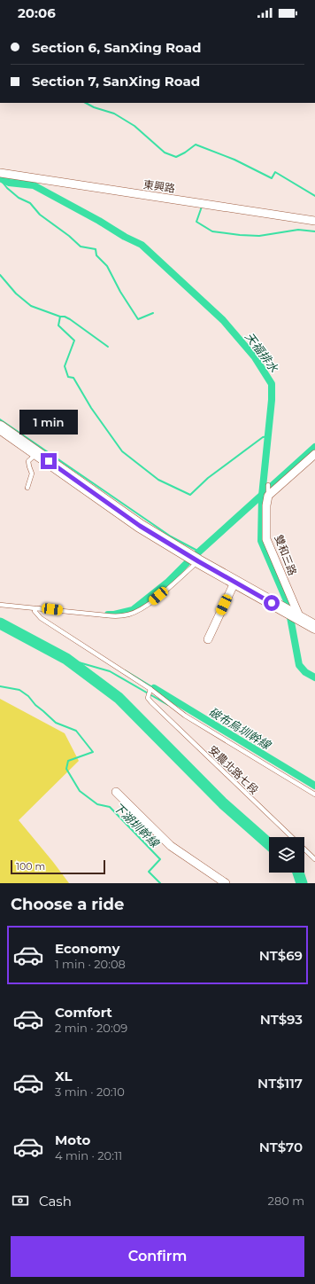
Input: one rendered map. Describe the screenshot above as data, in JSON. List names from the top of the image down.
{
  "streets": {
    "street": ["東興路", "雙和三路"],
    "lane": ["安農北路七段"]
  },
  "water": ["天福排水", "破布烏圳幹線", "下湖圳幹線"],
  "scale_bar": "100 m",
  "page": {
    "status": "20:06",
    "banner": ["Section 6, SanXing Road", "Section 7, SanXing Road"],
    "bubble": "1 min",
    "scale": "100 m",
    "heading": "Choose a ride",
    "list": [
      {
        "name": "Economy",
        "note": "1 min · 20:08",
        "value": "NT$69"
      },
      {
        "name": "Comfort",
        "note": "2 min · 20:09",
        "value": "NT$93"
      },
      {
        "name": "XL",
        "note": "3 min · 20:10",
        "value": "NT$117"
      },
      {
        "name": "Moto",
        "note": "4 min · 20:11",
        "value": "NT$70"
      }
    ],
    "pay": ["Cash", "280 m"],
    "buttons": "Confirm"
  }
}
